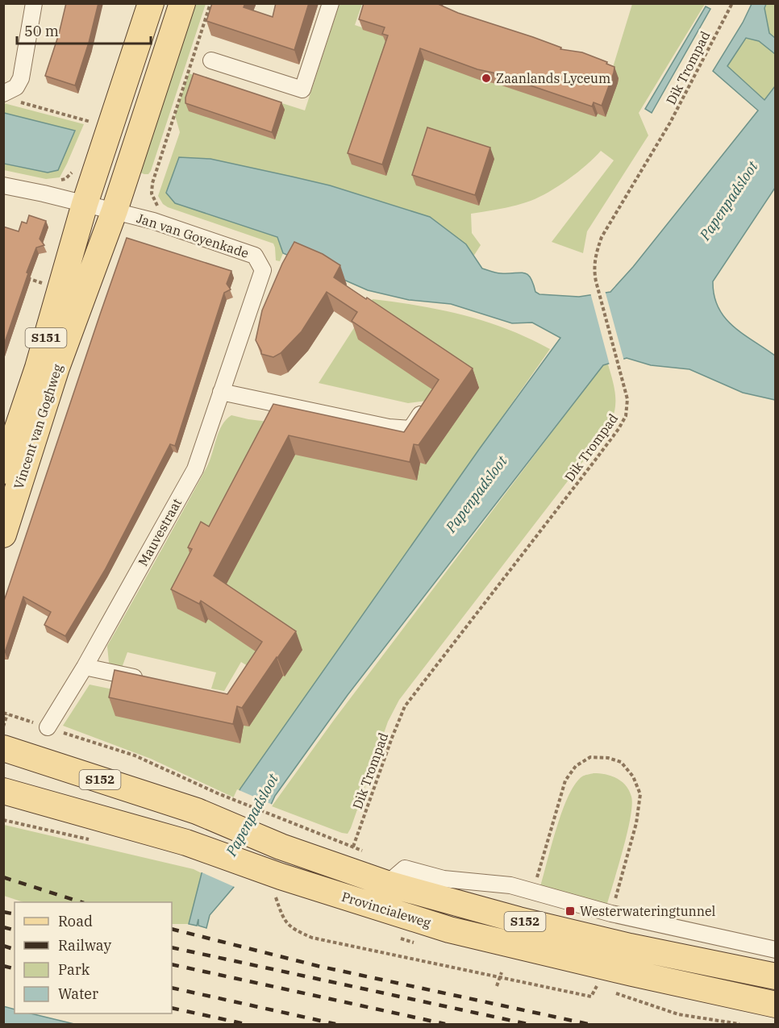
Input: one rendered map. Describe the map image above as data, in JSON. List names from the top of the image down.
{
  "streets": {
    "main road": [
      "S151",
      "Vincent van Goghweg",
      "S152",
      "Provincialeweg"
    ],
    "street": ["Jan van Goyenkade", "Mauvestraat"],
    "path": ["Dik Trompad"]
  },
  "crossings": [
    ["Jan van Goyenkade", "Vincent van Goghweg"],
    ["Jan van Goyenkade", "Mauvestraat"]
  ],
  "water": ["Papenpadsloot"],
  "places": {
    "other": ["Zaanlands Lyceum"],
    "transit": ["Westerwateringtunnel"]
  },
  "legend": [
    "Road",
    "Railway",
    "Park",
    "Water"
  ],
  "scale_bar": "50 m"
}
